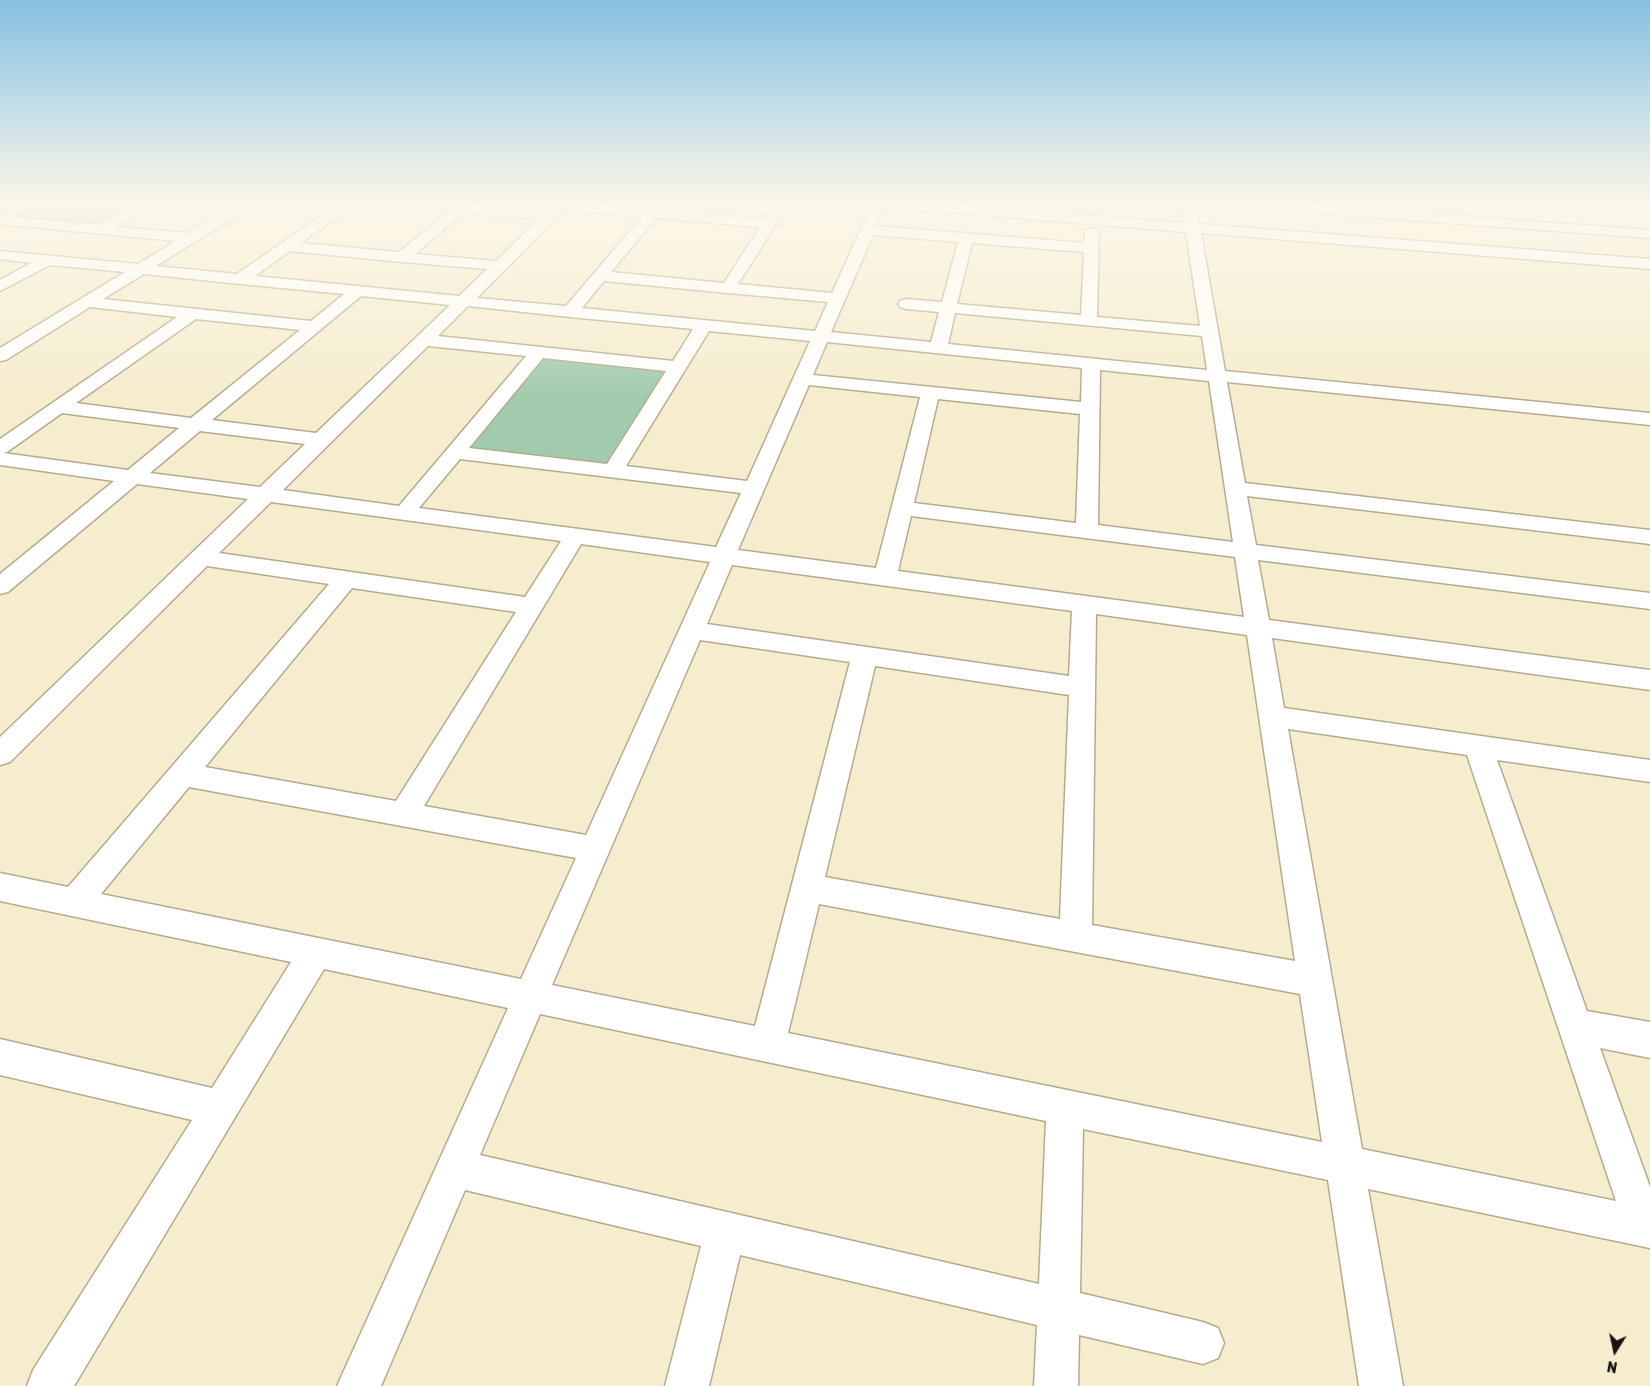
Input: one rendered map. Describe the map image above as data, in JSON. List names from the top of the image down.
{
  "north": "bottom"
}
